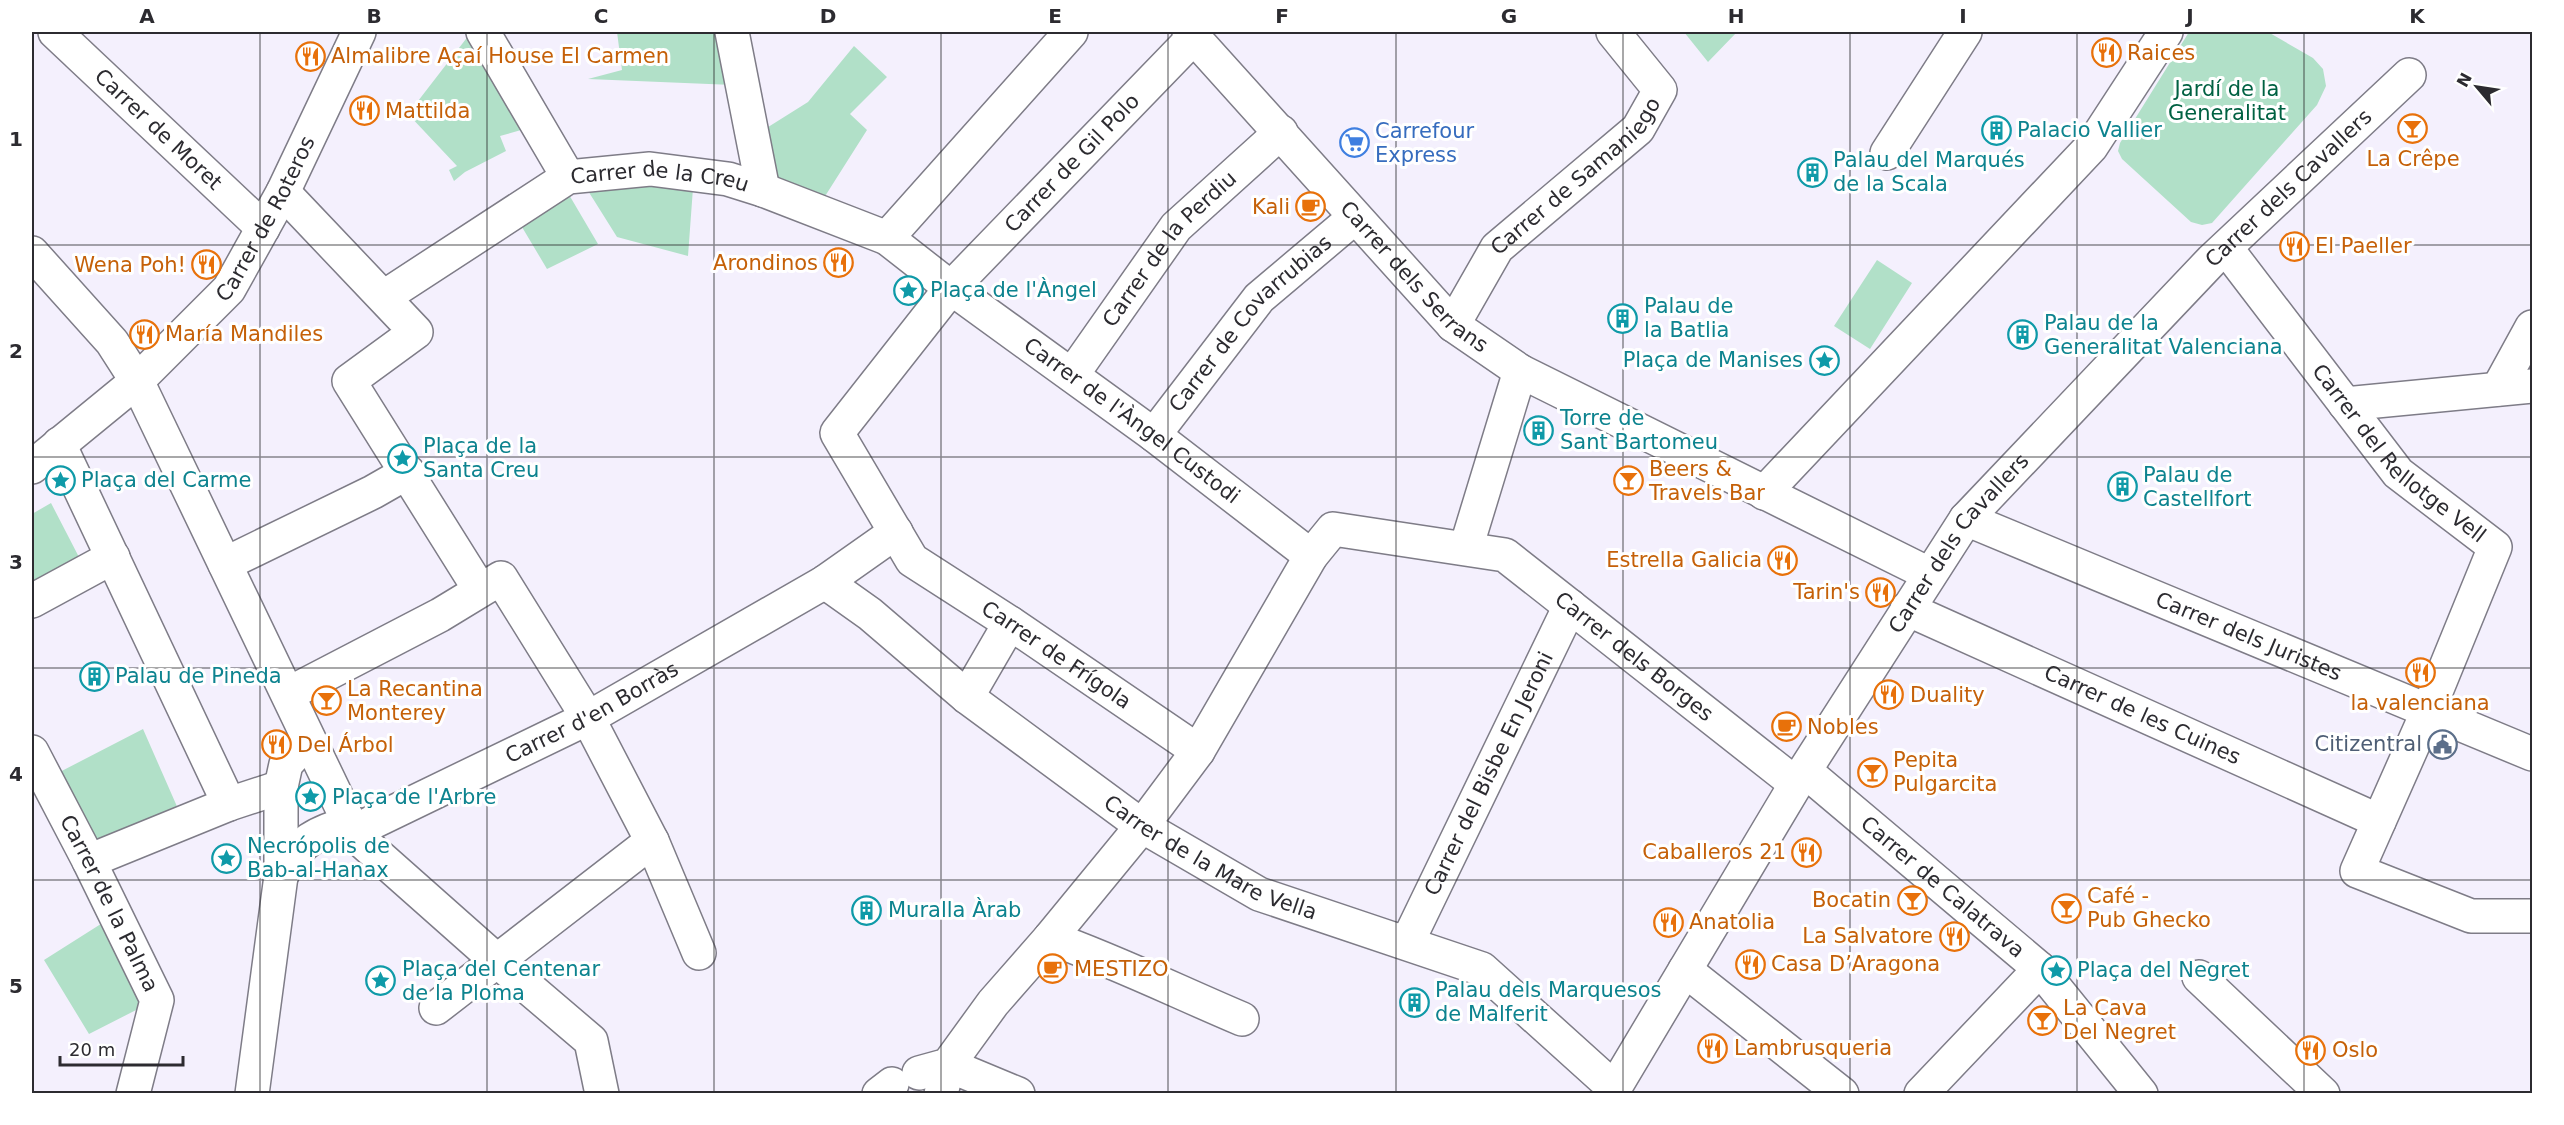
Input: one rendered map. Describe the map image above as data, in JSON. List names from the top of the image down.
{
  "streets": {
    "street": [
      "Carrer de Moret",
      "Carrer de Gil Polo",
      "Carrer de Samaniego",
      "Carrer de la Creu",
      "Carrer dels Cavallers",
      "Carrer de Roteros",
      "Carrer de la Perdiu",
      "Carrer dels Serrans",
      "Carrer de Covarrubias",
      "Carrer de l'Àngel Custodi",
      "Carrer del Rellotge Vell",
      "Carrer dels Juristes",
      "Carrer de Frígola",
      "Carrer dels Borges",
      "Carrer d'en Borràs",
      "Carrer de les Cuines",
      "Carrer del Bisbe En Jeroni",
      "Carrer de la Mare Vella",
      "Carrer de Calatrava",
      "Carrer de la Palma"
    ]
  },
  "crossings": [
    ["Carrer de Moret", "Carrer de Roteros"],
    ["Carrer de Gil Polo", "Carrer dels Serrans"],
    ["Carrer de Gil Polo", "Carrer de l'Àngel Custodi"],
    ["Carrer de Samaniego", "Carrer dels Serrans"],
    ["Carrer dels Cavallers", "Carrer del Rellotge Vell"],
    ["Carrer dels Cavallers", "Carrer dels Juristes"],
    ["Carrer dels Cavallers", "Carrer dels Borges"],
    ["Carrer dels Cavallers", "Carrer de les Cuines"],
    ["Carrer dels Cavallers", "Carrer de la Mare Vella"],
    ["Carrer dels Cavallers", "Carrer de Calatrava"],
    ["Carrer de la Perdiu", "Carrer dels Serrans"],
    ["Carrer de la Perdiu", "Carrer de l'Àngel Custodi"],
    ["Carrer dels Serrans", "Carrer de Covarrubias"],
    ["Carrer de Covarrubias", "Carrer de l'Àngel Custodi"],
    ["Carrer de l'Àngel Custodi", "Carrer dels Borges"],
    ["Carrer del Rellotge Vell", "Carrer dels Juristes"],
    ["Carrer del Rellotge Vell", "Carrer de les Cuines"],
    ["Carrer de Frígola", "Carrer d'en Borràs"],
    ["Carrer dels Borges", "Carrer del Bisbe En Jeroni"],
    ["Carrer dels Borges", "Carrer de Calatrava"],
    ["Carrer d'en Borràs", "Carrer de la Mare Vella"],
    ["Carrer del Bisbe En Jeroni", "Carrer de la Mare Vella"]
  ],
  "parks": ["Jardí de la Generalitat"],
  "places": {
    "restaurant": [
      "Raices",
      "Almalibre Açaí House El Carmen",
      "Mattilda",
      "El Paeller",
      "Arondinos",
      "Wena Poh!",
      "María Mandiles",
      "Estrella Galicia",
      "Tarin's",
      "la valenciana",
      "Duality",
      "Del Árbol",
      "Caballeros 21",
      "Anatolia",
      "La Salvatore",
      "Casa D’Aragona",
      "Lambrusqueria",
      "Oslo"
    ],
    "bar": [
      "La Crêpe",
      "Beers & Travels Bar",
      "La Recantina Monterey",
      "Pepita Pulgarcita",
      "Bocatin",
      "Café - Pub Ghecko",
      "La Cava Del Negret"
    ],
    "building": [
      "Palacio Vallier",
      "Palau del Marqués de la Scala",
      "Palau de la Batlia",
      "Palau de la Generalitat Valenciana",
      "Torre de Sant Bartomeu",
      "Palau de Castellfort",
      "Palau de Pineda",
      "Muralla Àrab",
      "Palau dels Marquesos de Malferit"
    ],
    "supermarket": ["Carrefour Express"],
    "cafe": ["Kali", "Nobles", "MESTIZO"],
    "place": [
      "Plaça de l'Àngel",
      "Plaça de Manises",
      "Plaça de la Santa Creu",
      "Plaça del Carme",
      "Plaça de l'Arbre",
      "Necrópolis de Bab-al-Hanax",
      "Plaça del Negret",
      "Plaça del Centenar de la Ploma"
    ],
    "public building": ["Citizentral"]
  },
  "scale_bar": "20 m",
  "north": "top left",
  "grid": {
    "columns": [
      "A",
      "B",
      "C",
      "D",
      "E",
      "F",
      "G",
      "H",
      "I",
      "J",
      "K"
    ],
    "rows": [
      "1",
      "2",
      "3",
      "4",
      "5"
    ]
  }
}
